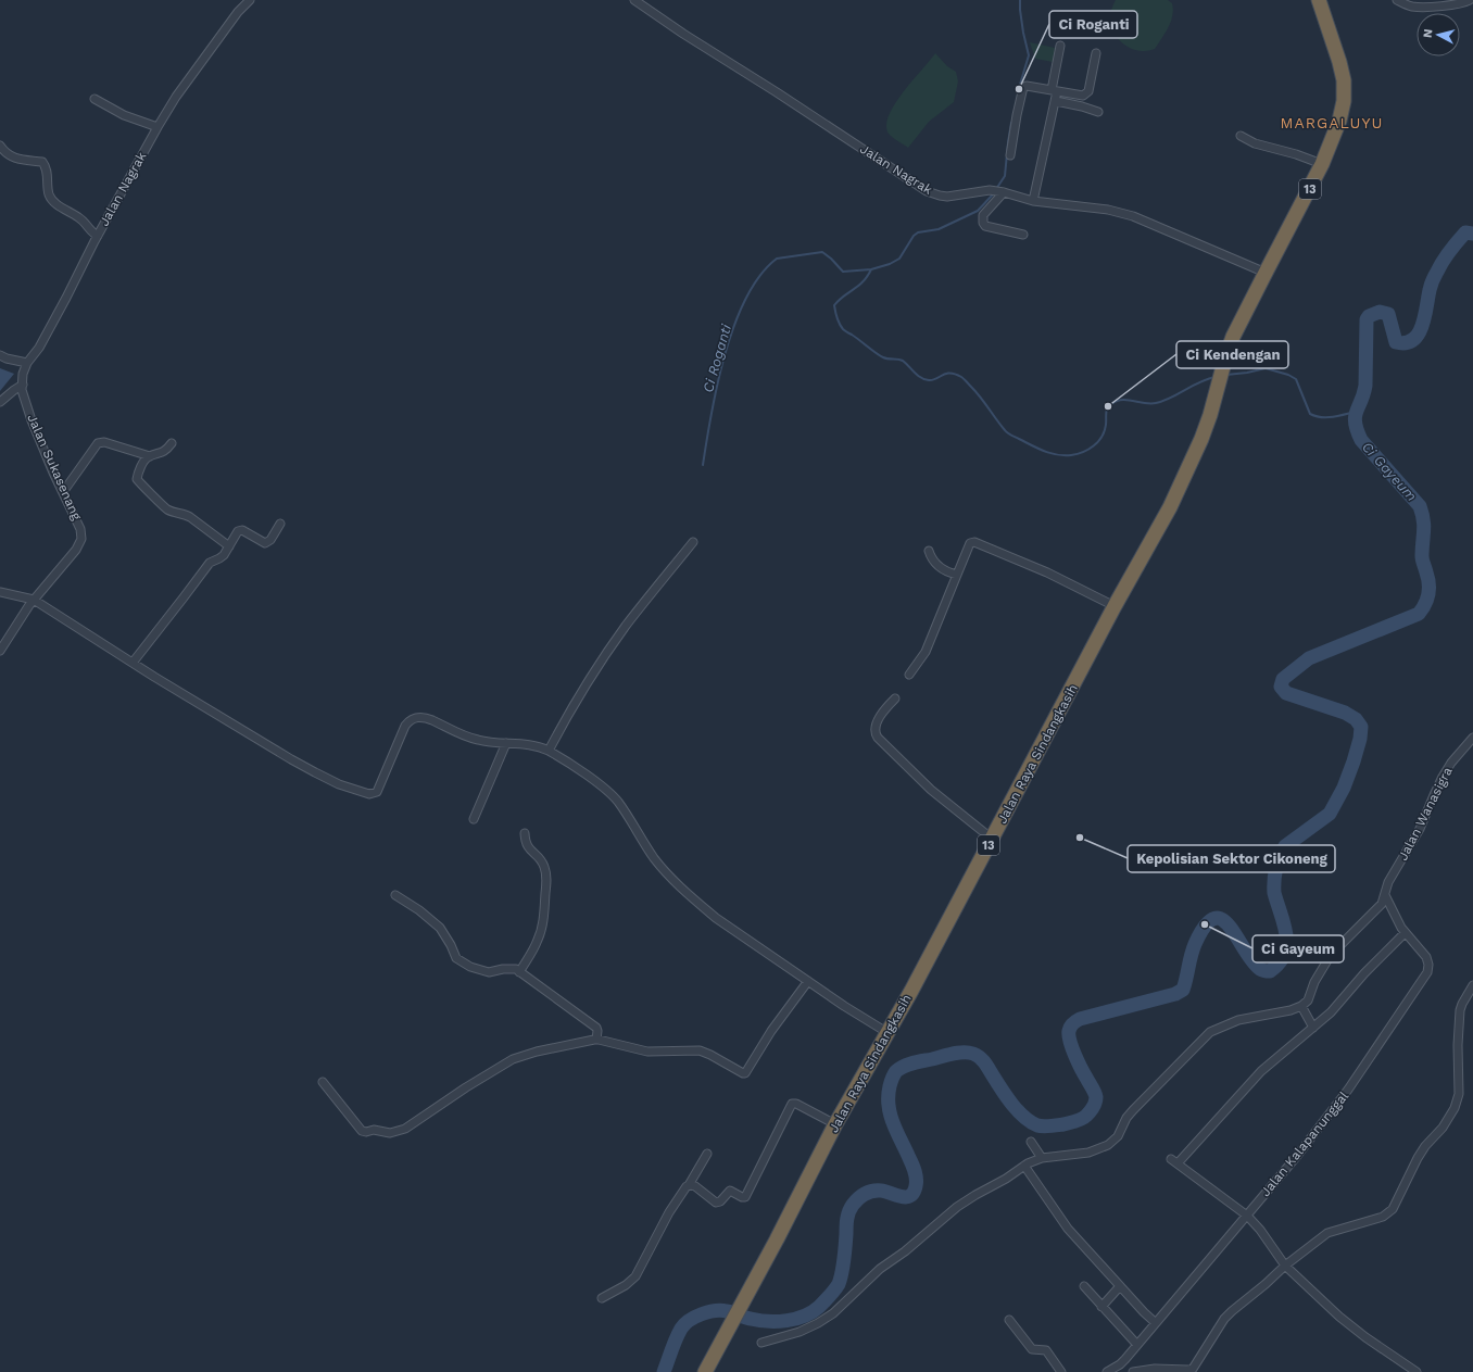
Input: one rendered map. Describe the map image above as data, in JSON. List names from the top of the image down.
{
  "streets": {
    "highway": ["13", "Jalan Raya Sindangkasih"],
    "street": [
      "Jalan Nagrak",
      "Jalan Sukasenang",
      "Jalan Wanasigra",
      "Jalan Kalapanunggal"
    ]
  },
  "crossings": [
    ["Jalan Nagrak", "13"],
    ["Jalan Nagrak", "Jalan Sukasenang"],
    ["Jalan Nagrak", "Jalan Raya Sindangkasih"],
    ["13", "Jalan Raya Sindangkasih"],
    ["Jalan Wanasigra", "Jalan Kalapanunggal"]
  ],
  "districts": ["MARGALUYU"],
  "water": ["Ci Roganti", "Ci Gayeum"],
  "places": [
    "Ci Roganti",
    "Ci Kendengan",
    "Kepolisian Sektor Cikoneng",
    "Ci Gayeum"
  ],
  "north": "left"
}
